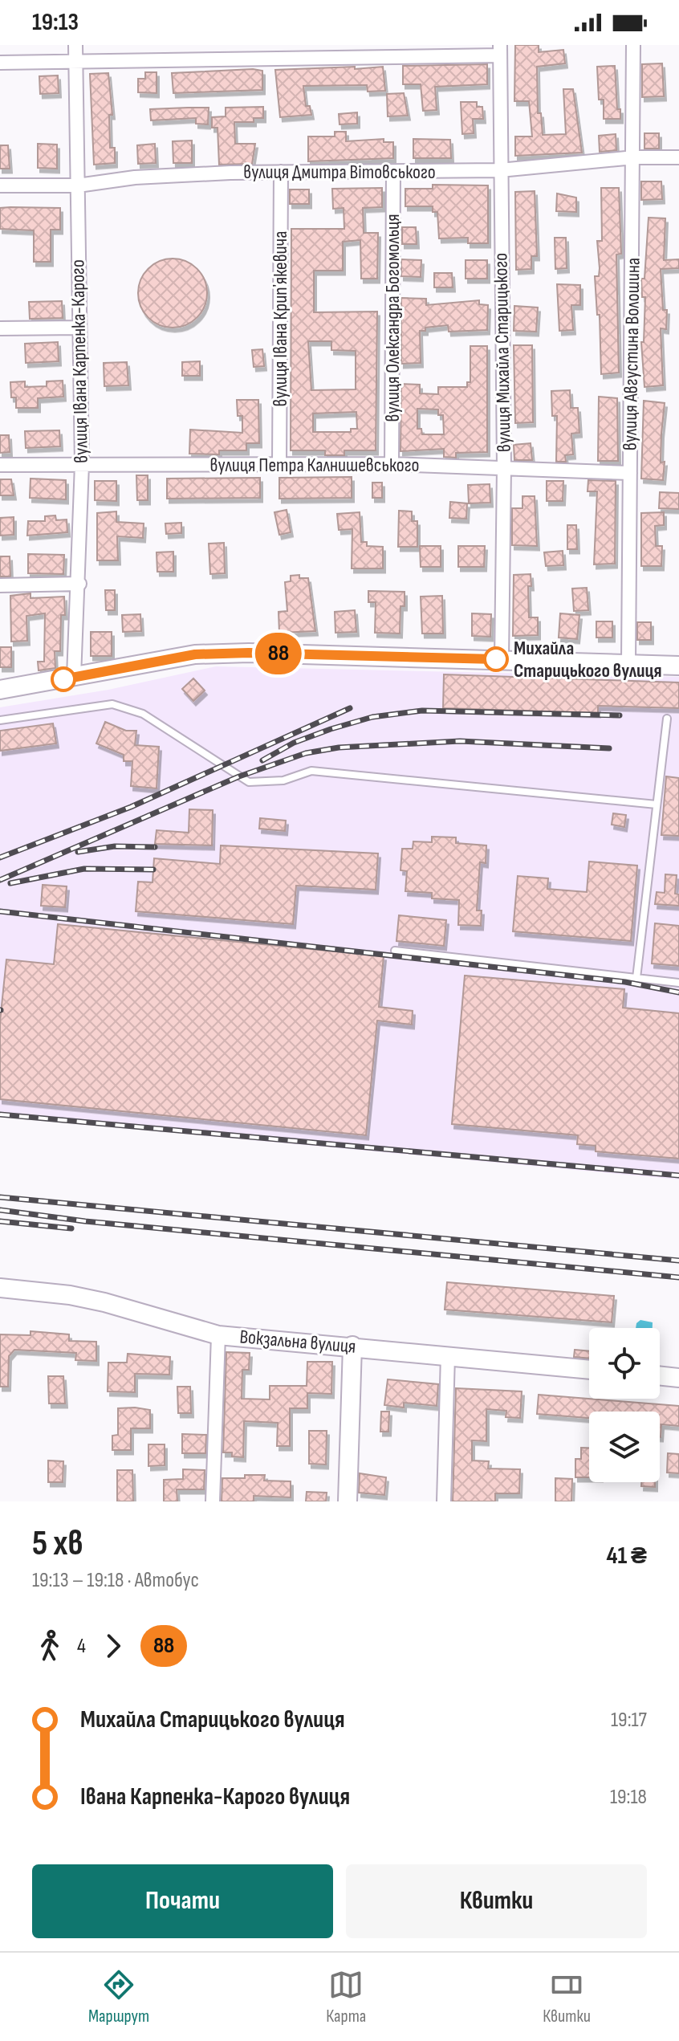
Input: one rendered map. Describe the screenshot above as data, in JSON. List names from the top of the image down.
{
  "streets": {
    "street": [
      "вулиця Дмитра Вітовського",
      "вулиця Олександра Богомольця",
      "вулиця Івана Крипʼякевича",
      "вулиця Михайла Старицького",
      "вулиця Августина Волошина",
      "вулиця Івана Карпенка-Карого",
      "вулиця Петра Калнишевського",
      "Вокзальна вулиця"
    ]
  },
  "crossings": [
    ["вулиця Дмитра Вітовського", "вулиця Олександра Богомольця"],
    ["вулиця Дмитра Вітовського", "вулиця Івана Крипʼякевича"],
    ["вулиця Дмитра Вітовського", "вулиця Михайла Старицького"],
    ["вулиця Дмитра Вітовського", "вулиця Августина Волошина"],
    ["вулиця Дмитра Вітовського", "вулиця Івана Карпенка-Карого"],
    ["вулиця Олександра Богомольця", "вулиця Петра Калнишевського"],
    ["вулиця Івана Крипʼякевича", "вулиця Петра Калнишевського"],
    ["вулиця Михайла Старицького", "вулиця Петра Калнишевського"],
    ["вулиця Августина Волошина", "вулиця Петра Калнишевського"],
    ["вулиця Івана Карпенка-Карого", "вулиця Петра Калнишевського"]
  ],
  "places": ["Михайла Старицького вулиця"],
  "lines": ["bus line 88"],
  "page": {
    "status": "19:13",
    "on_map": "88",
    "heading": ["5 хв", "19:13 – 19:18 · Автобус", "41 ₴"],
    "legs": ["4", "88"],
    "list": [
      {
        "name": "Михайла Старицького вулиця",
        "value": "19:17"
      },
      {
        "name": "Івана Карпенка-Карого вулиця",
        "value": "19:18"
      }
    ],
    "buttons": ["Почати", "Квитки"],
    "tabs": ["Маршрут", "Карта", "Квитки"]
  }
}
